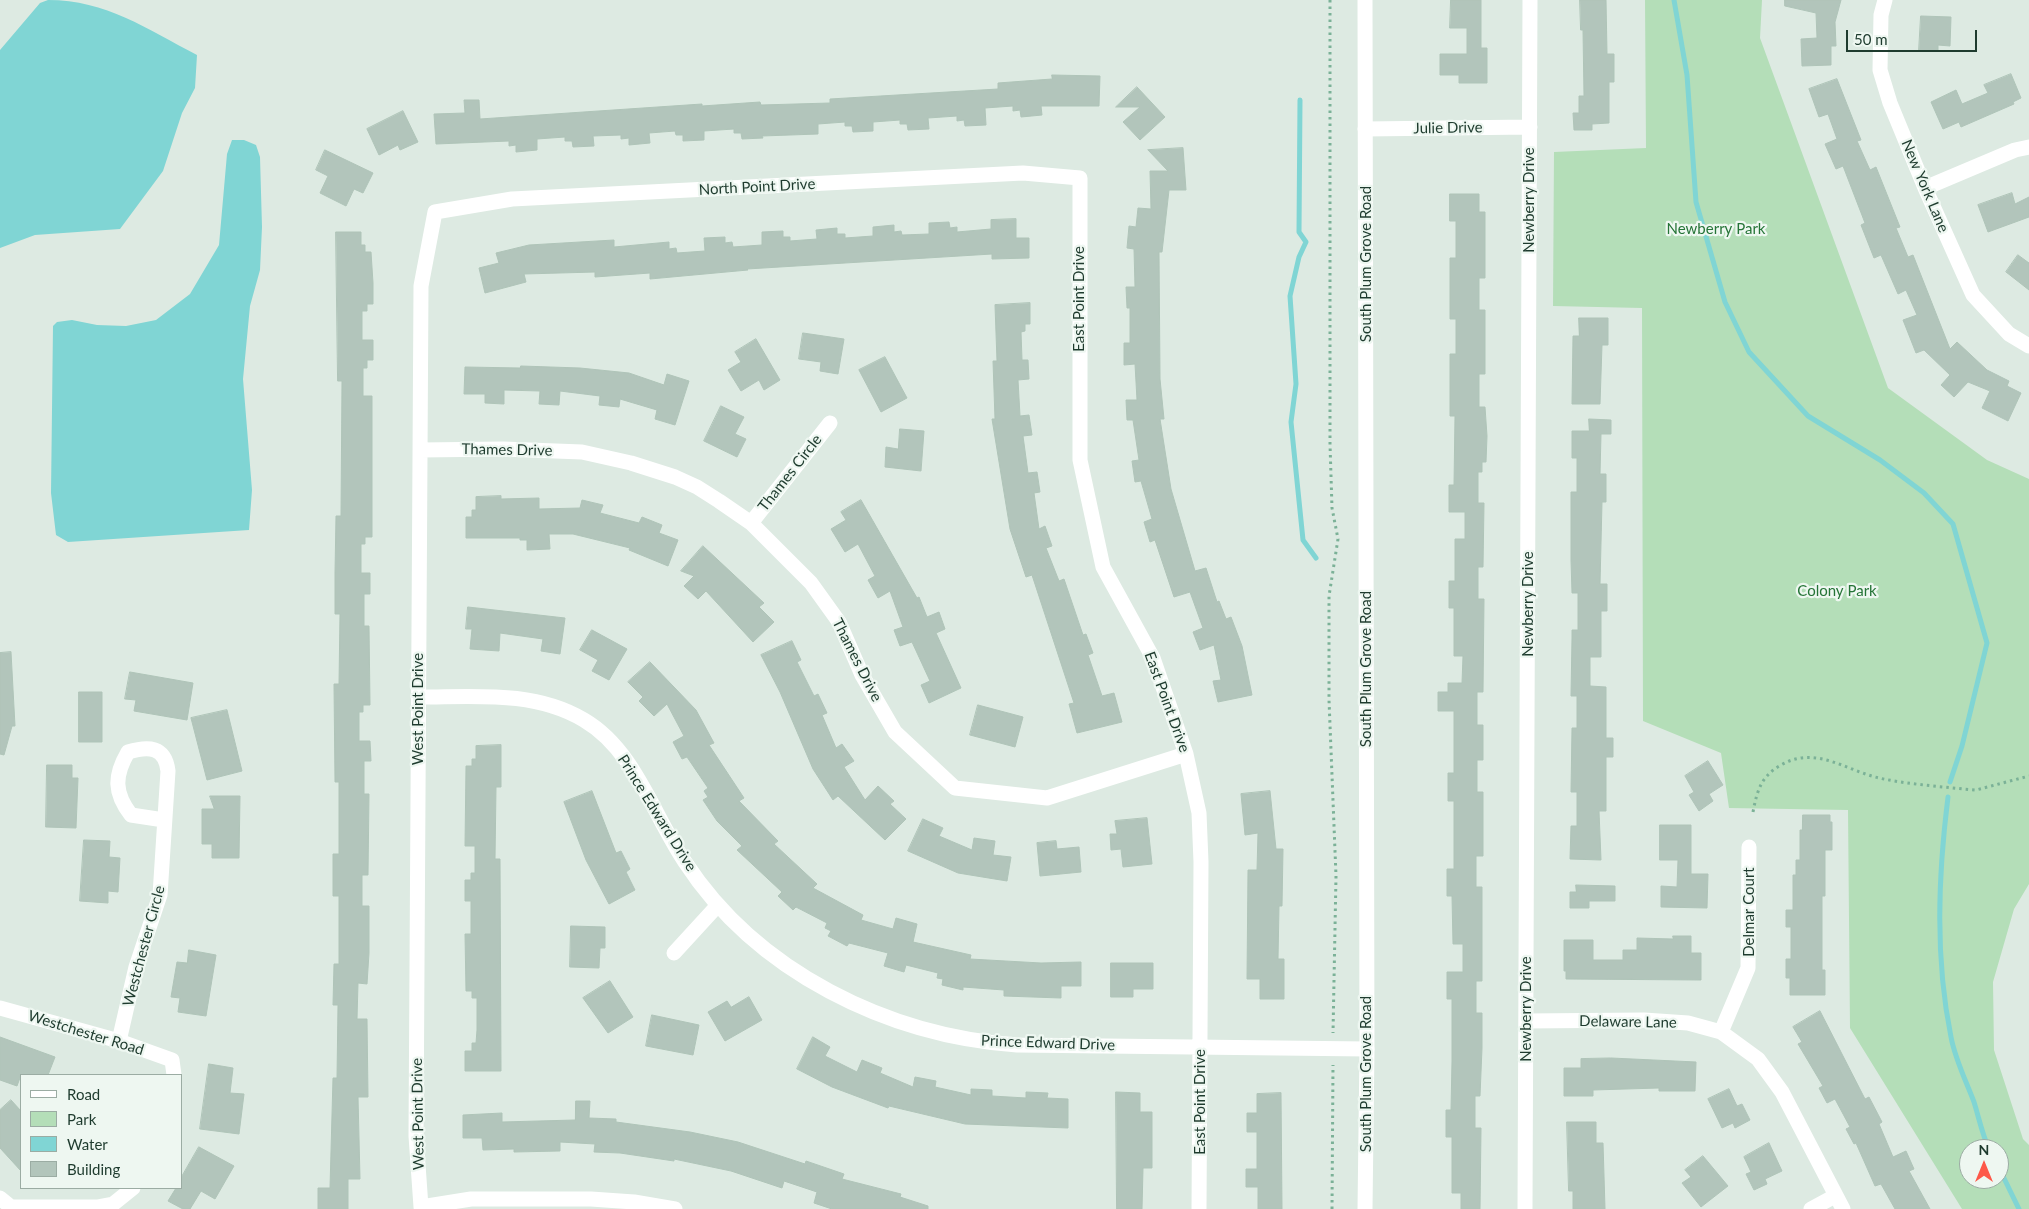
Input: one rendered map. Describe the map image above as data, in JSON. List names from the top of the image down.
{
  "streets": {
    "street": [
      "Julie Drive",
      "New York Lane",
      "North Point Drive",
      "Newberry Drive",
      "South Plum Grove Road",
      "East Point Drive",
      "Thames Drive",
      "Thames Circle",
      "West Point Drive",
      "Prince Edward Drive",
      "Delmar Court",
      "Westchester Circle",
      "Delaware Lane",
      "Westchester Road"
    ]
  },
  "crossings": [
    ["Julie Drive", "Newberry Drive"],
    ["Julie Drive", "South Plum Grove Road"],
    ["North Point Drive", "East Point Drive"],
    ["North Point Drive", "West Point Drive"],
    ["Newberry Drive", "Delaware Lane"],
    ["South Plum Grove Road", "Prince Edward Drive"],
    ["East Point Drive", "Thames Drive"],
    ["East Point Drive", "Prince Edward Drive"],
    ["Thames Drive", "Thames Circle"],
    ["Thames Drive", "West Point Drive"],
    ["West Point Drive", "Prince Edward Drive"],
    ["Delmar Court", "Delaware Lane"],
    ["Westchester Circle", "Westchester Road"]
  ],
  "parks": ["Newberry Park", "Colony Park"],
  "legend": [
    "Road",
    "Park",
    "Water",
    "Building"
  ],
  "scale_bar": "50 m",
  "north": "top"
}
